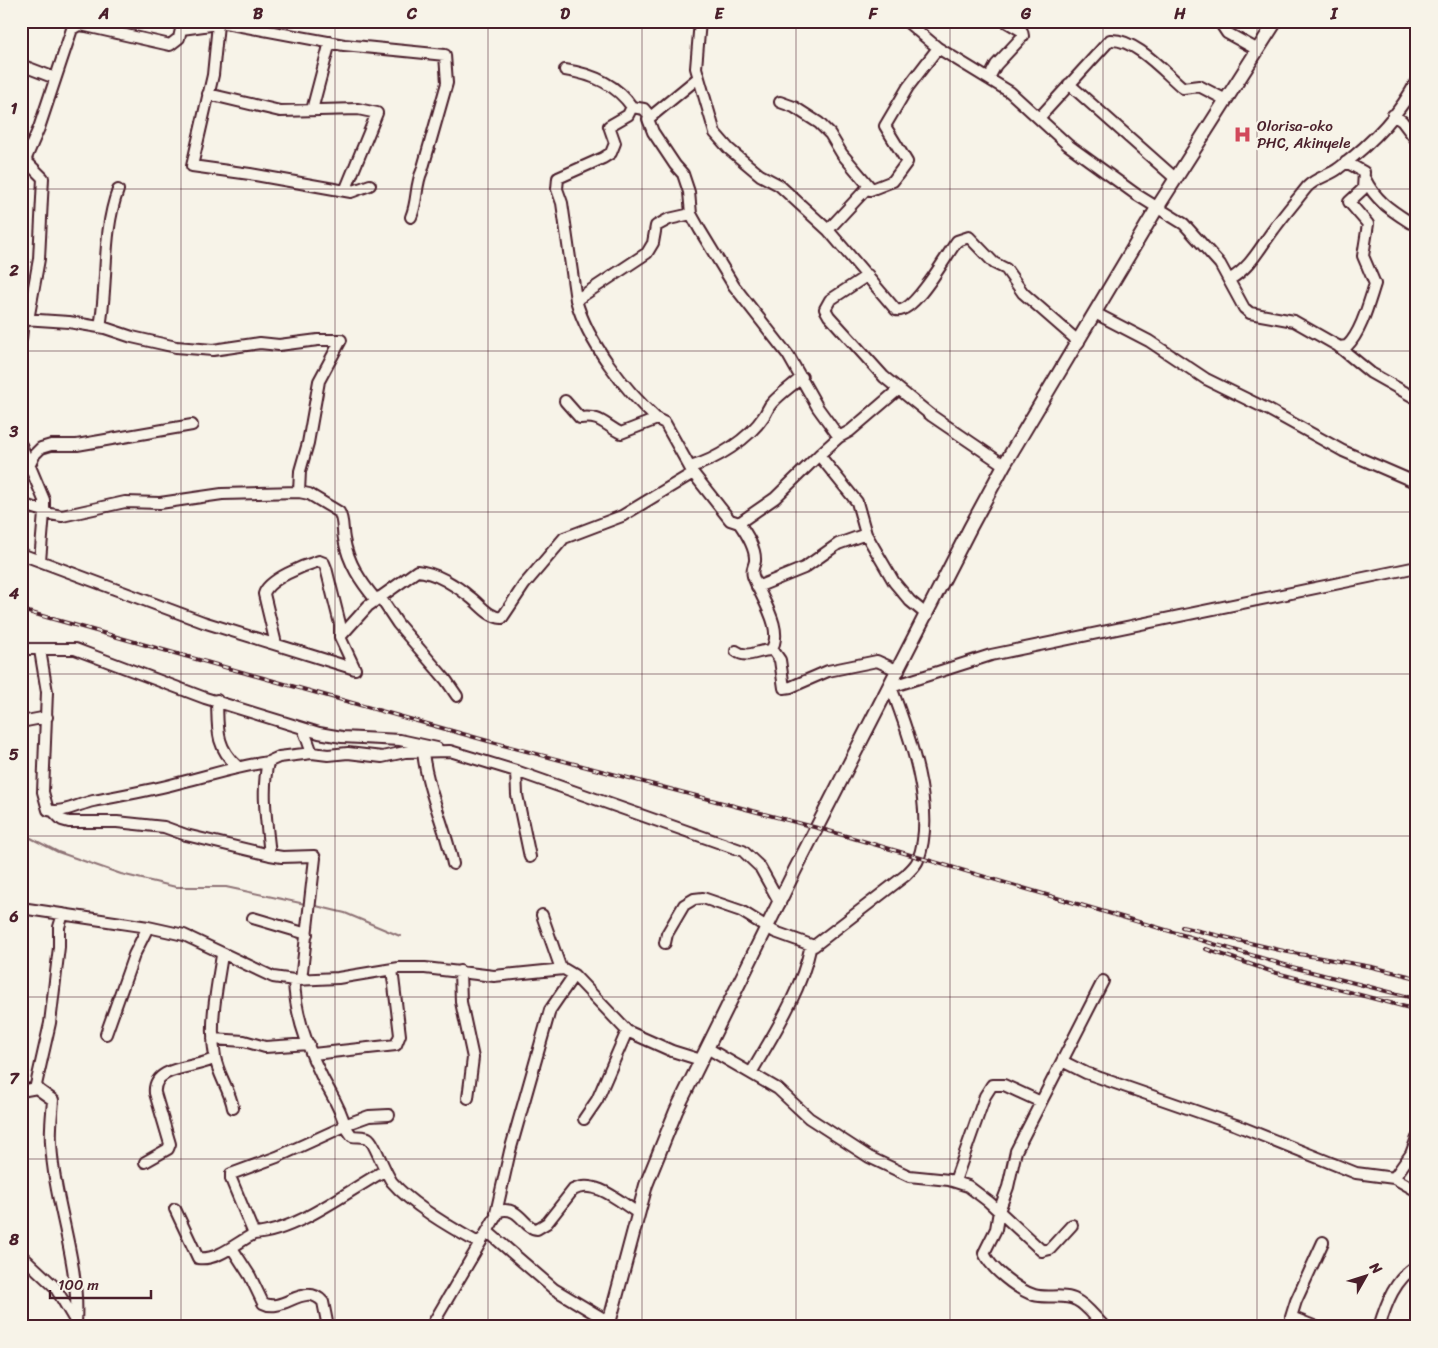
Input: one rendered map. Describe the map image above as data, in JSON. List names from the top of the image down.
{
  "places": {
    "hospital": ["Olorisa-oko PHC, Akinyele"]
  },
  "scale_bar": "100 m",
  "north": "top right",
  "grid": {
    "columns": [
      "A",
      "B",
      "C",
      "D",
      "E",
      "F",
      "G",
      "H",
      "I"
    ],
    "rows": [
      "1",
      "2",
      "3",
      "4",
      "5",
      "6",
      "7",
      "8"
    ]
  }
}
